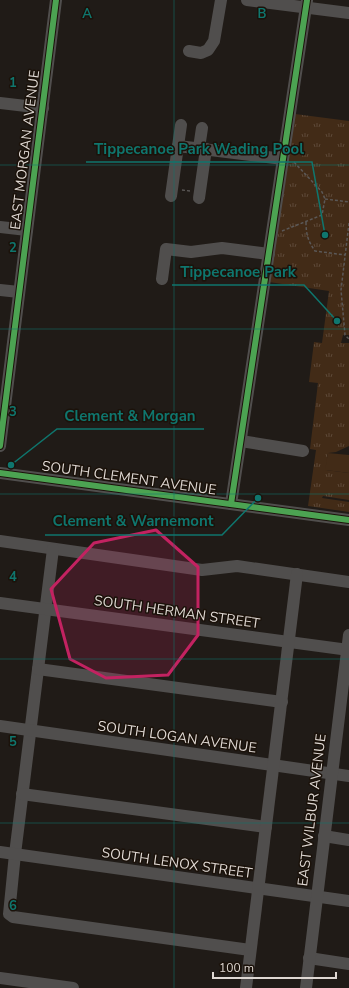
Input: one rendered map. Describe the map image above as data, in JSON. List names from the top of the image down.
{
  "streets": {
    "street": [
      "EAST MORGAN AVENUE",
      "SOUTH CLEMENT AVENUE",
      "SOUTH HERMAN STREET",
      "SOUTH LOGAN AVENUE",
      "EAST WILBUR AVENUE",
      "SOUTH LENOX STREET"
    ]
  },
  "crossings": [
    ["SOUTH HERMAN STREET", "EAST WILBUR AVENUE"],
    ["SOUTH LOGAN AVENUE", "EAST WILBUR AVENUE"],
    ["EAST WILBUR AVENUE", "SOUTH LENOX STREET"]
  ],
  "places": [
    "Tippecanoe Park Wading Pool",
    "Tippecanoe Park",
    "Clement & Morgan",
    "Clement & Warnemont"
  ],
  "scale_bar": "100 m",
  "grid": {
    "columns": ["A", "B"],
    "rows": [
      "1",
      "2",
      "3",
      "4",
      "5",
      "6"
    ]
  }
}
